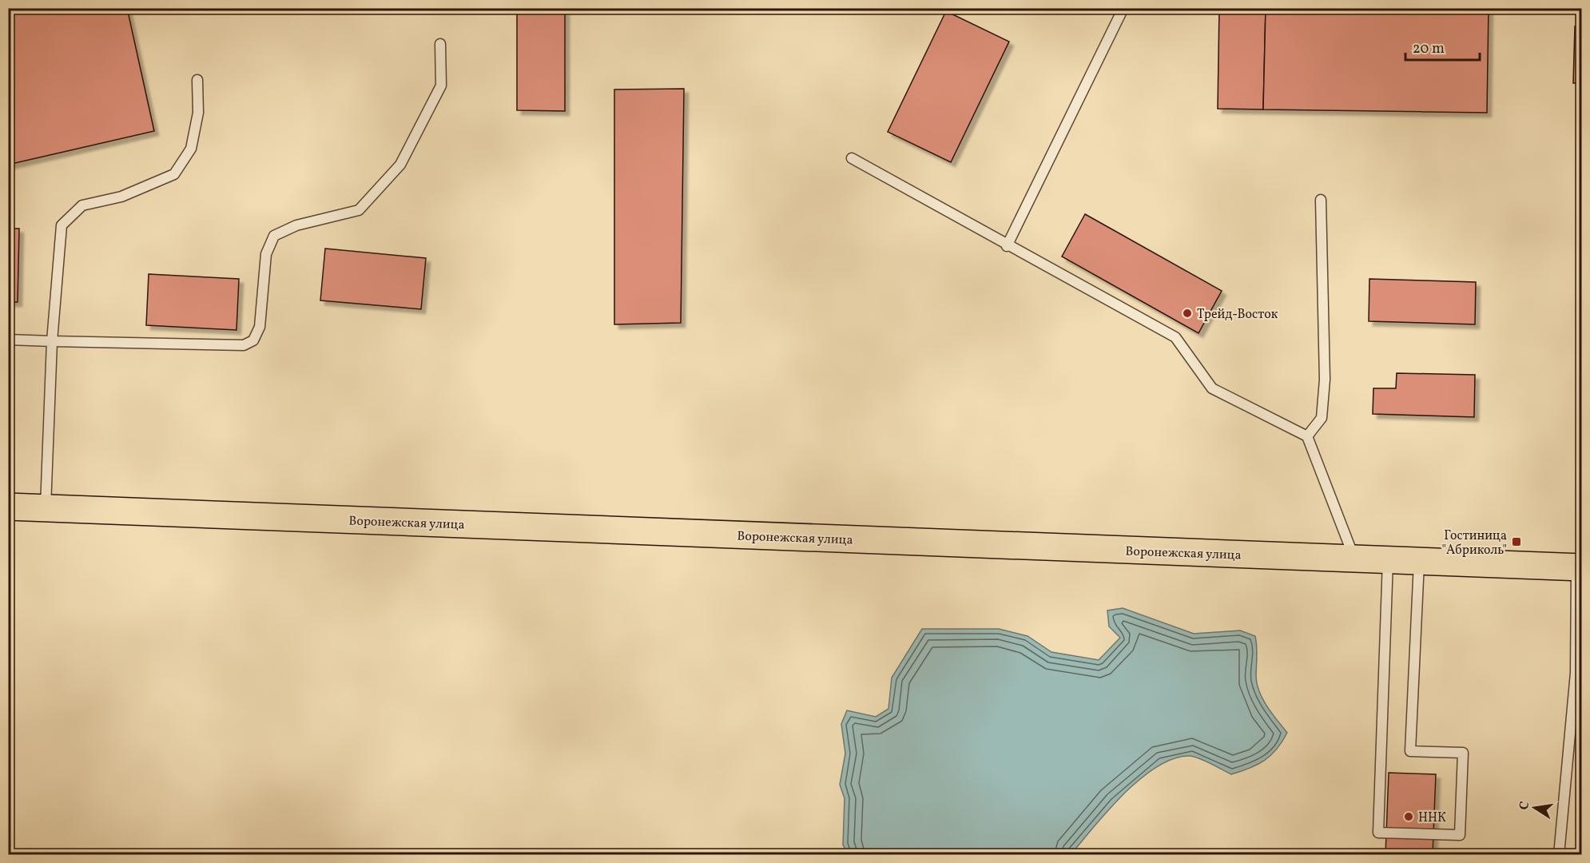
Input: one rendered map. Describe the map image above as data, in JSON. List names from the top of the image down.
{
  "streets": {
    "highway": ["Воронежская улица"]
  },
  "places": {
    "other": ["Трейд-Восток", "ННК"],
    "transit": ["Гостиница \"Абриколь\""]
  },
  "scale_bar": "20 m",
  "north": "left"
}
